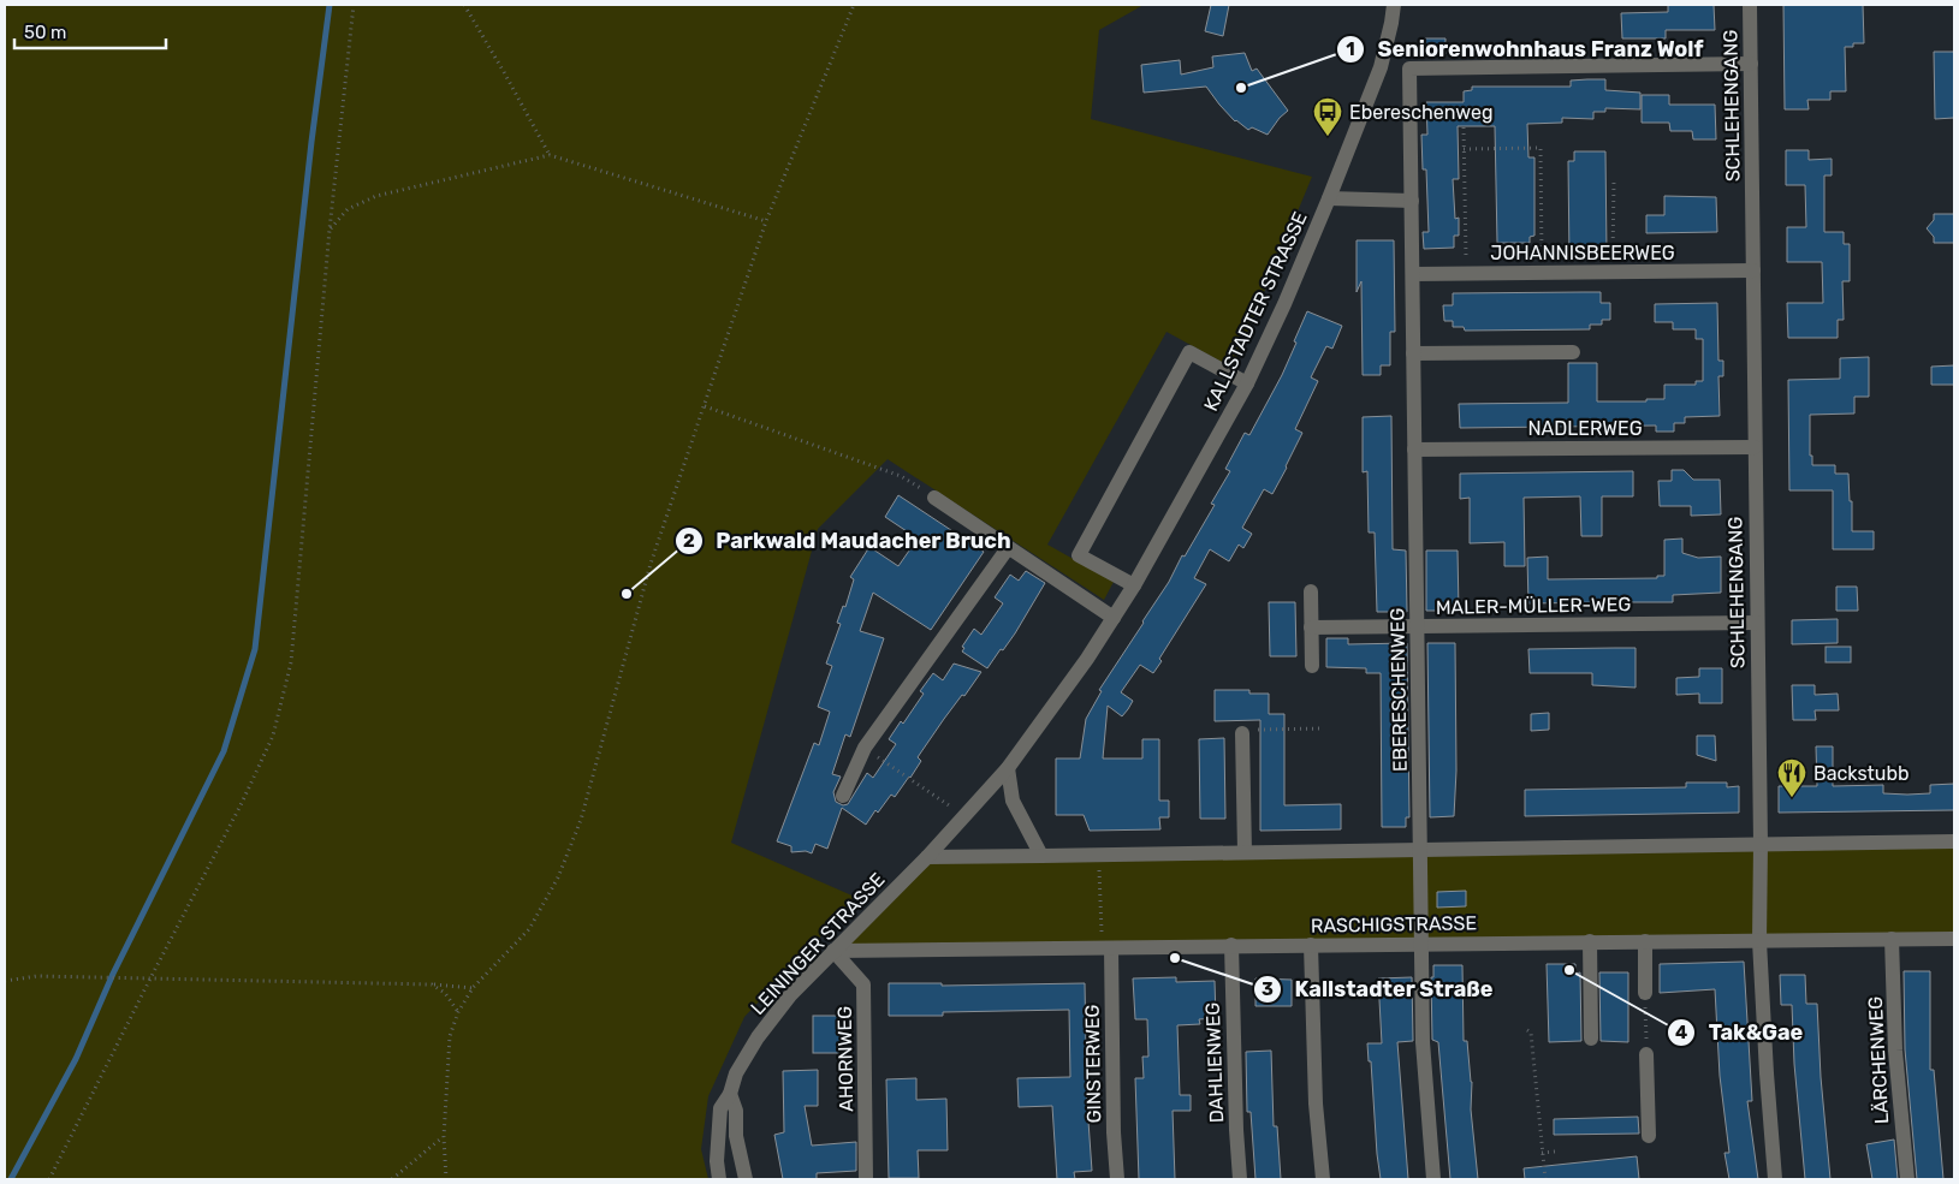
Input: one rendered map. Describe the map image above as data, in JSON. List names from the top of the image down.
{
  "streets": {
    "street": [
      "SCHLEHENGANG",
      "JOHANNISBEERWEG",
      "KALLSTADTER STRASSE",
      "NADLERWEG",
      "MALER-MÜLLER-WEG",
      "EBERESCHENWEG",
      "RASCHIGSTRASSE",
      "LEININGER STRASSE",
      "AHORNWEG",
      "LÄRCHENWEG",
      "DAHLIENWEG",
      "GINSTERWEG"
    ]
  },
  "crossings": [
    ["SCHLEHENGANG", "JOHANNISBEERWEG"],
    ["SCHLEHENGANG", "NADLERWEG"],
    ["SCHLEHENGANG", "MALER-MÜLLER-WEG"],
    ["SCHLEHENGANG", "EBERESCHENWEG"],
    ["SCHLEHENGANG", "RASCHIGSTRASSE"],
    ["JOHANNISBEERWEG", "EBERESCHENWEG"],
    ["KALLSTADTER STRASSE", "LEININGER STRASSE"],
    ["NADLERWEG", "EBERESCHENWEG"],
    ["MALER-MÜLLER-WEG", "EBERESCHENWEG"],
    ["EBERESCHENWEG", "RASCHIGSTRASSE"],
    ["RASCHIGSTRASSE", "LEININGER STRASSE"],
    ["RASCHIGSTRASSE", "AHORNWEG"],
    ["RASCHIGSTRASSE", "LÄRCHENWEG"],
    ["RASCHIGSTRASSE", "DAHLIENWEG"],
    ["RASCHIGSTRASSE", "GINSTERWEG"],
    ["LEININGER STRASSE", "AHORNWEG"]
  ],
  "places": {
    "other": [
      "Seniorenwohnhaus Franz Wolf",
      "Parkwald Maudacher Bruch",
      "Kallstadter Straße",
      "Tak&Gae"
    ],
    "bus stop": ["Ebereschenweg"],
    "restaurant": ["Backstubb"]
  },
  "scale_bar": "50 m"
}
